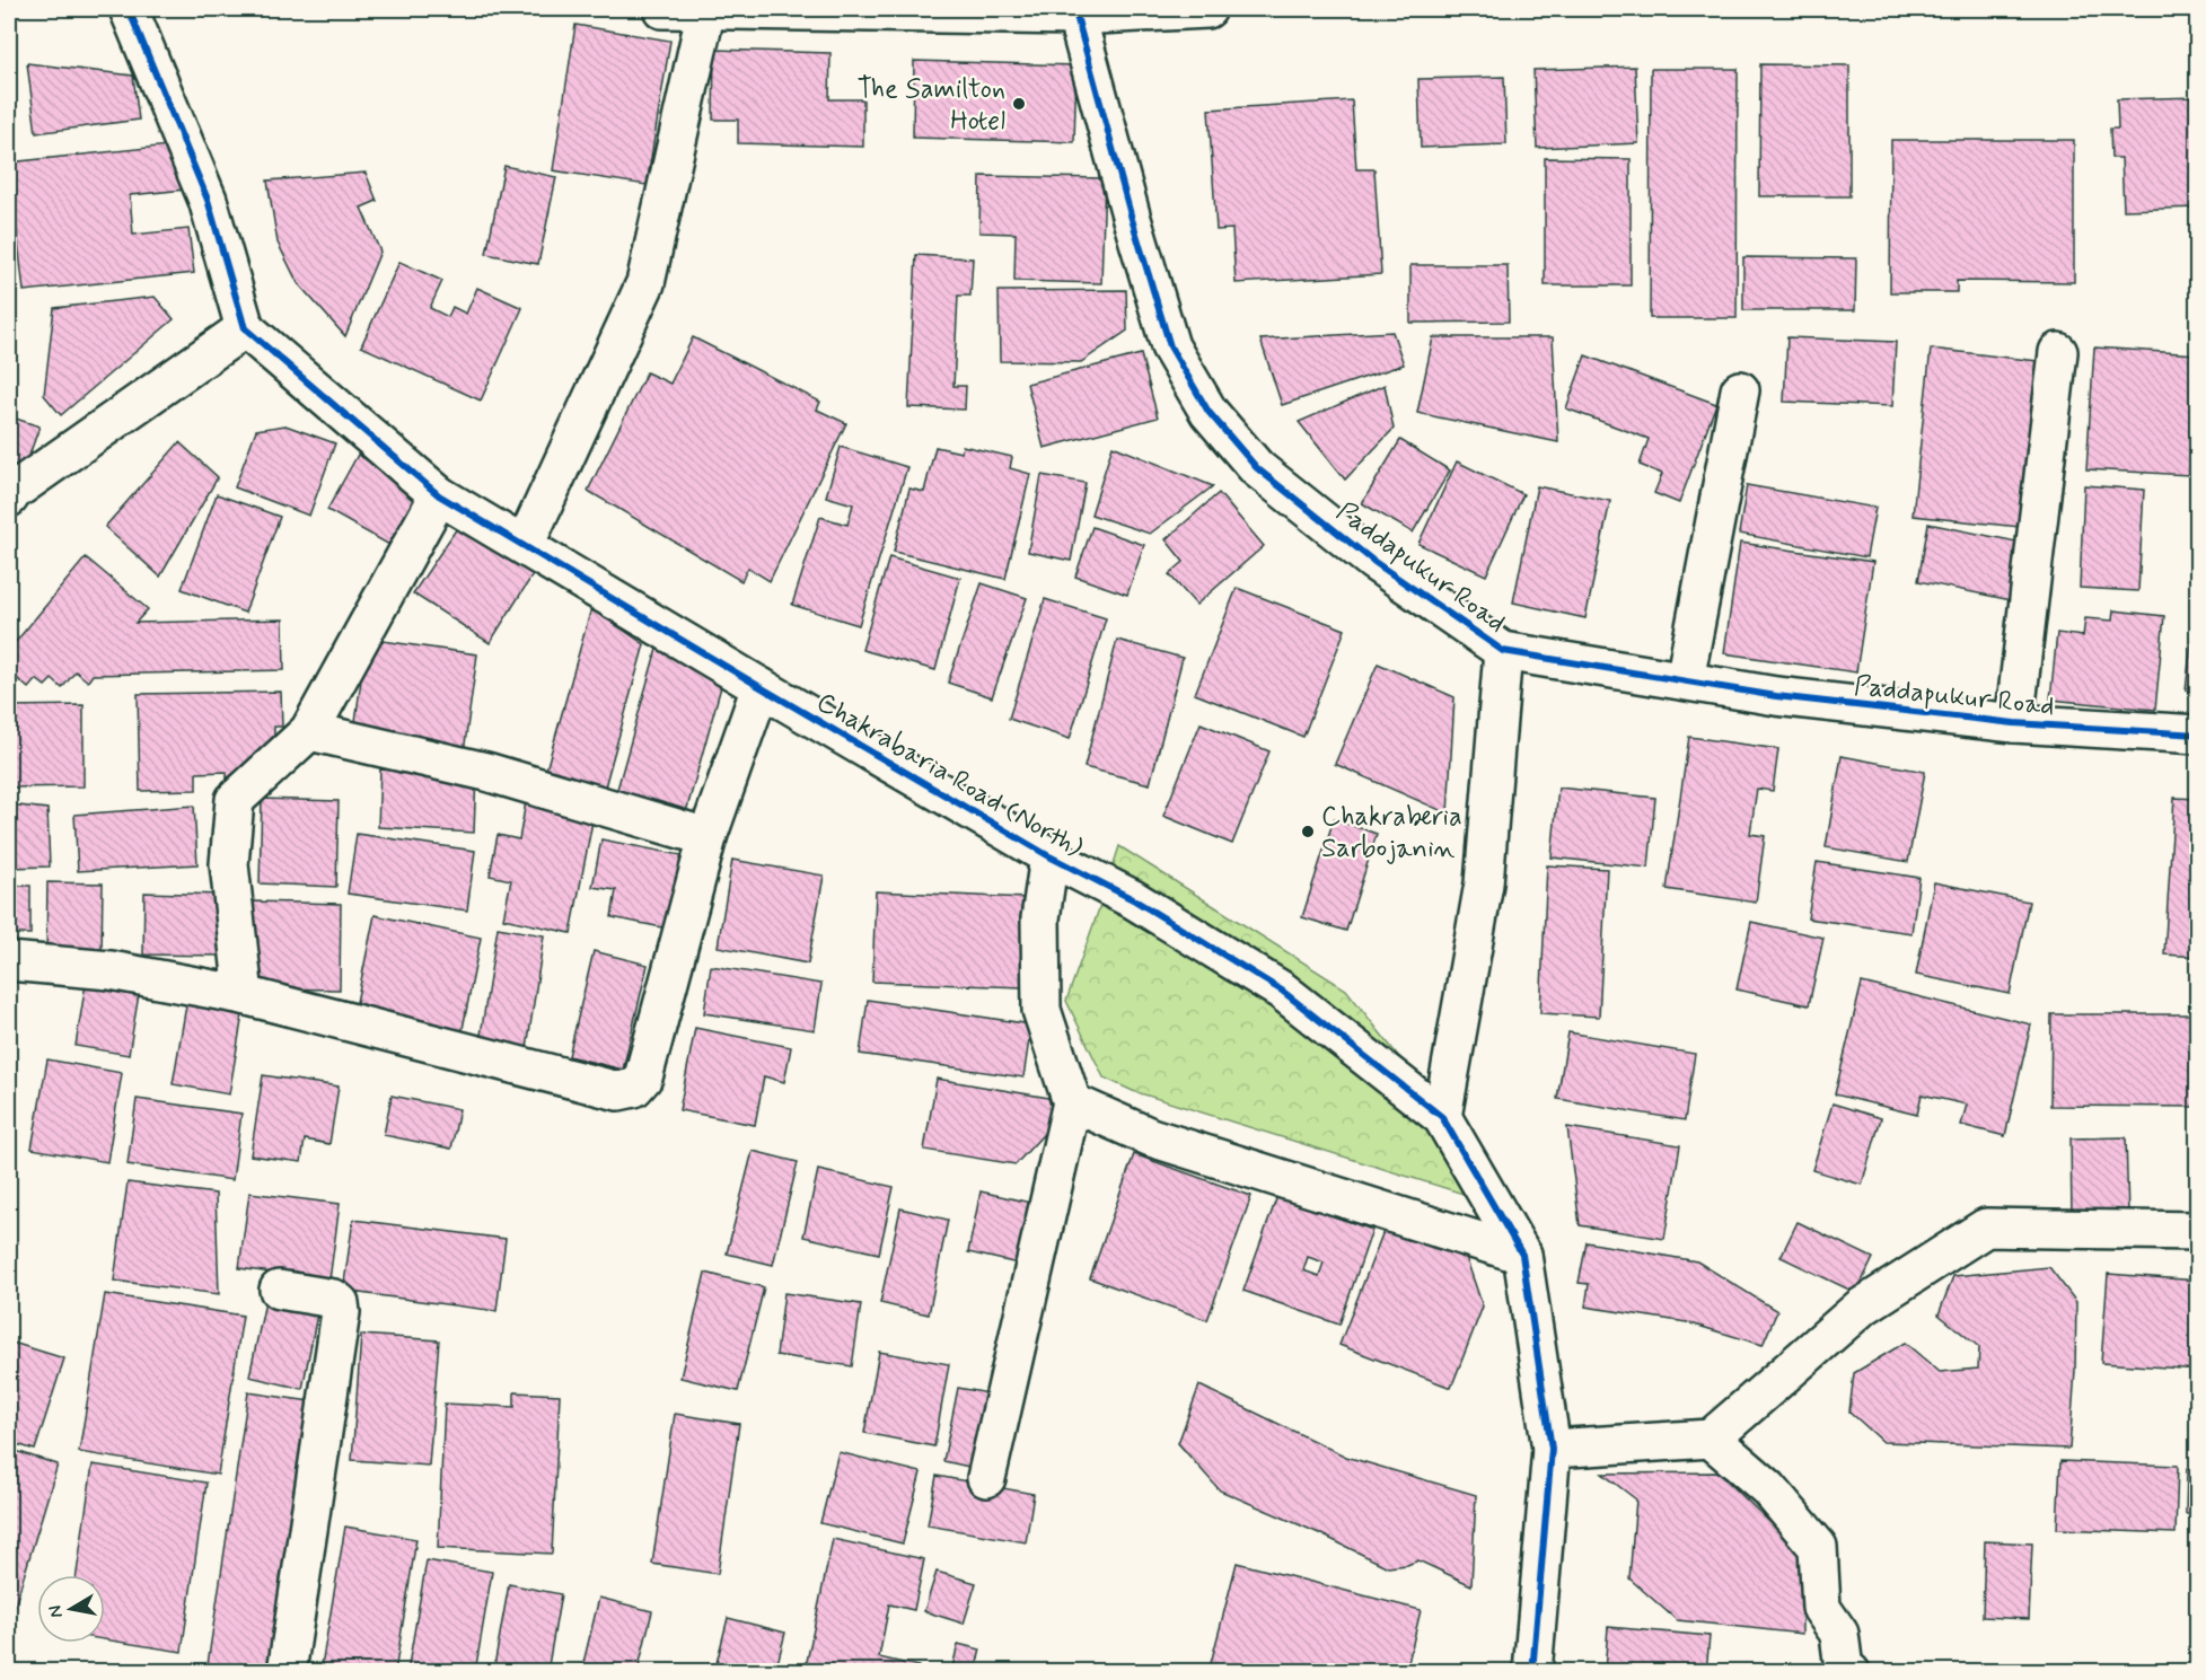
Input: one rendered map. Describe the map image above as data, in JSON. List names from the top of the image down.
{
  "streets": {
    "street": ["Paddapukur Road", "Chakrabaria Road (North)"]
  },
  "places": ["The Samilton Hotel", "Chakraberia Sarbojanin"],
  "north": "left"
}
